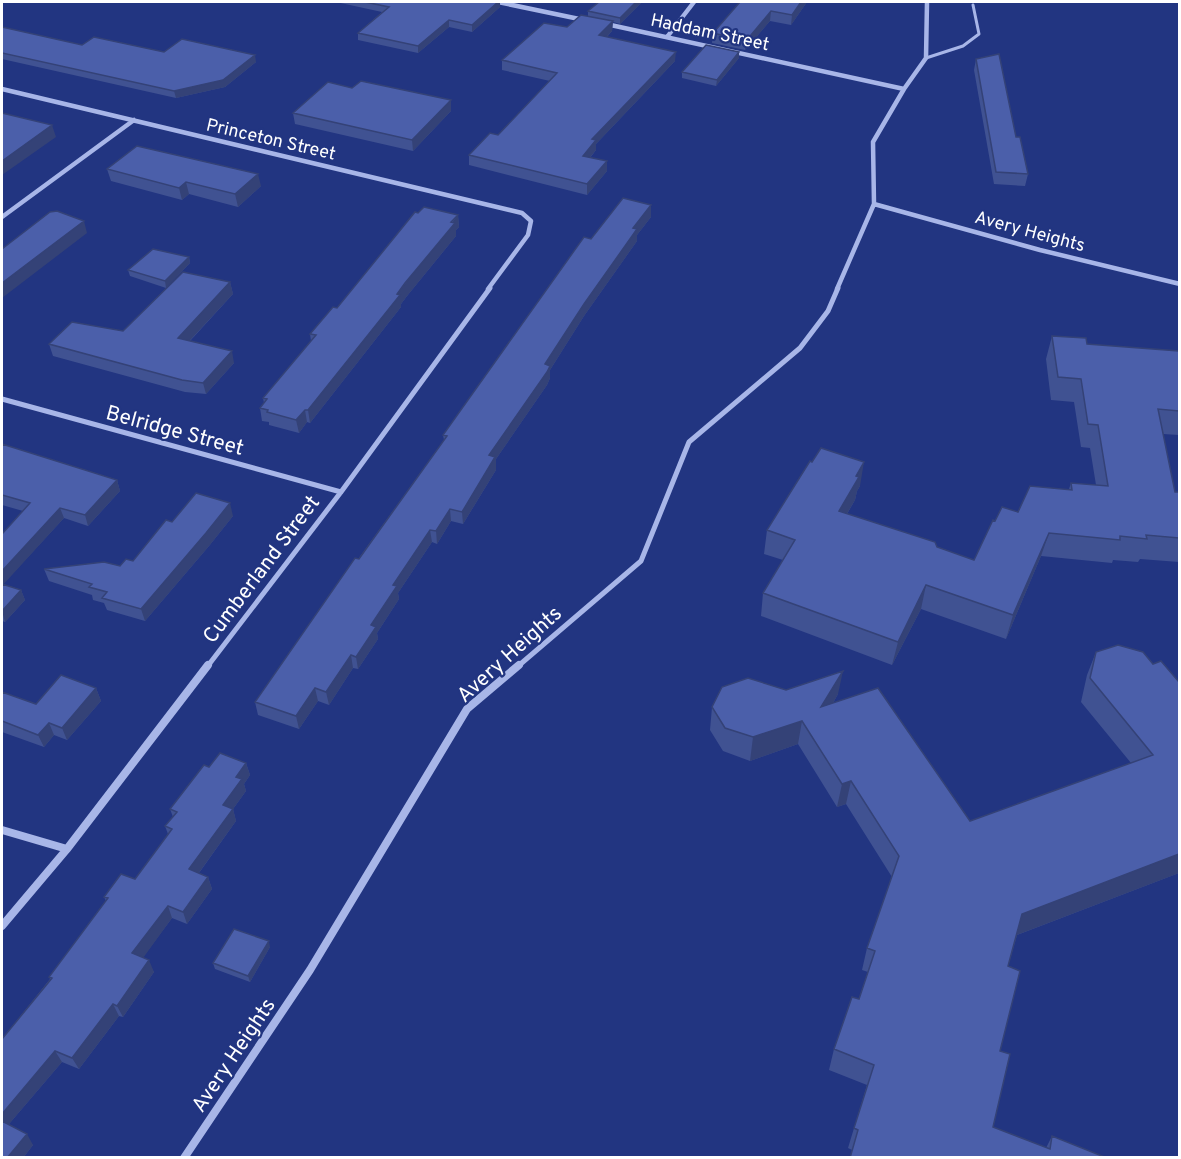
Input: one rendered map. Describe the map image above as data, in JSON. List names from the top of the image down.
{
  "streets": {
    "street": [
      "Haddam Street",
      "Princeton Street",
      "Avery Heights",
      "Belridge Street",
      "Cumberland Street"
    ]
  },
  "crossings": [
    ["Haddam Street", "Avery Heights"],
    ["Princeton Street", "Cumberland Street"],
    ["Belridge Street", "Cumberland Street"]
  ]
}
